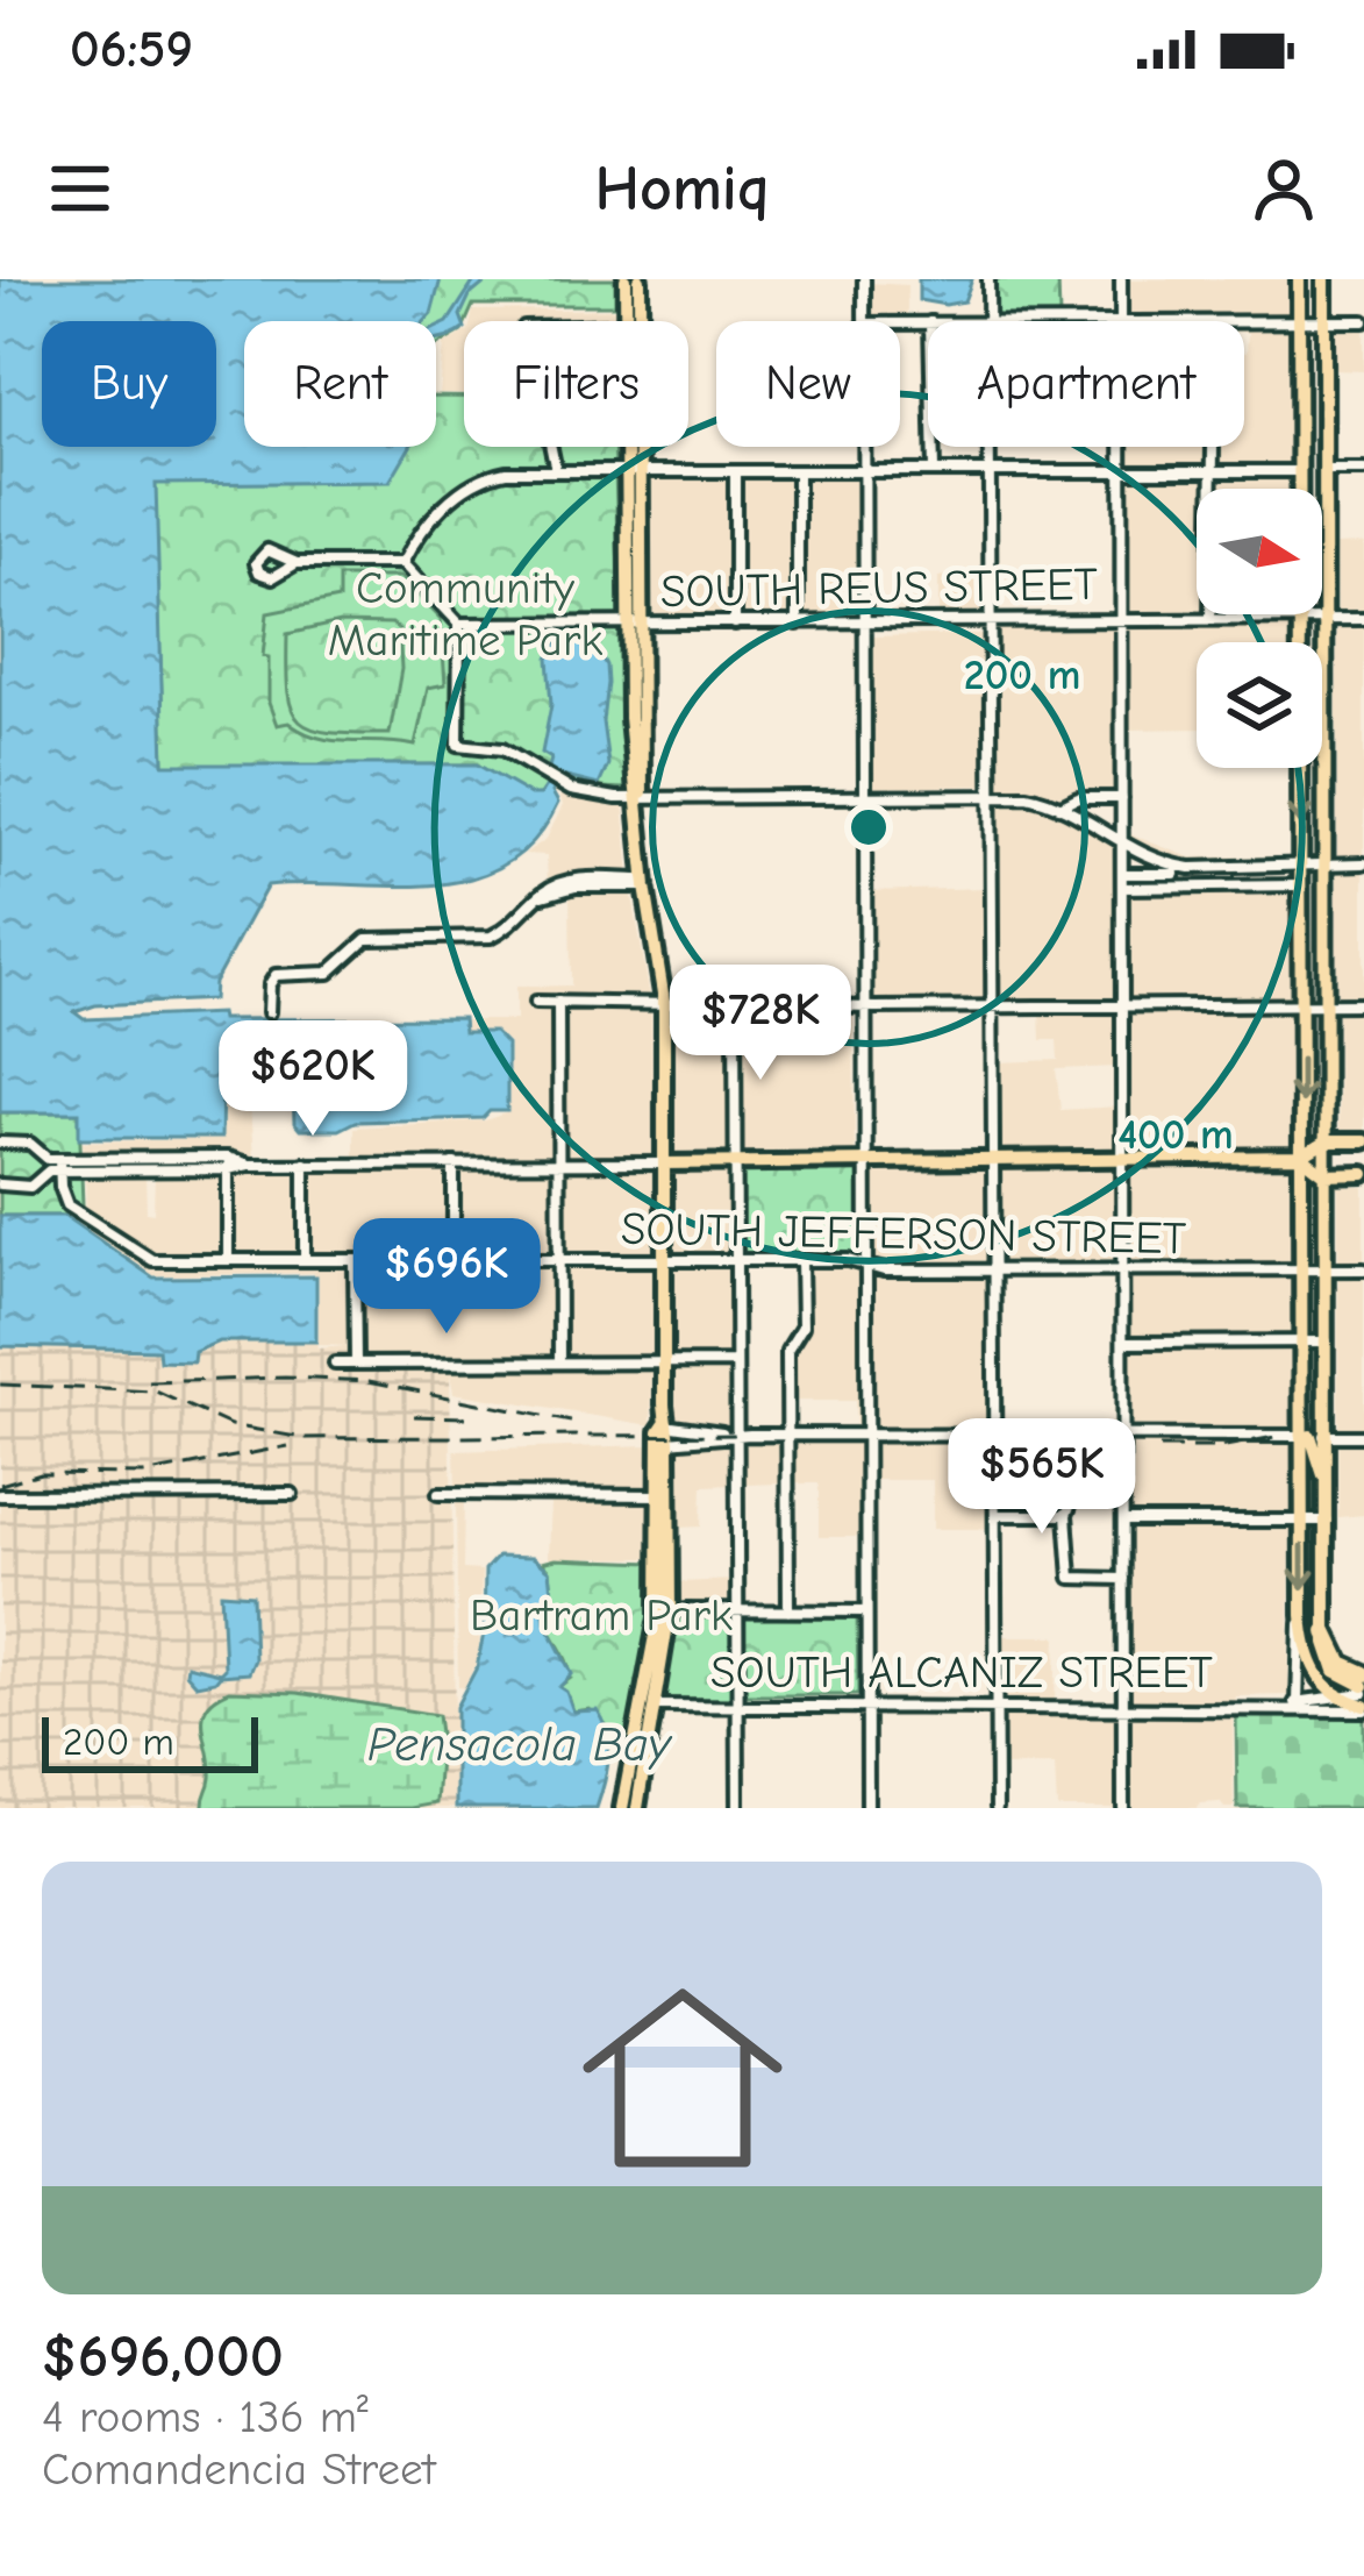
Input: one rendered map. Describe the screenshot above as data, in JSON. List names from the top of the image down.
{
  "streets": {
    "street": ["SOUTH REUS STREET", "SOUTH JEFFERSON STREET", "SOUTH ALCANIZ STREET"]
  },
  "water": ["Pensacola Bay"],
  "parks": ["Community Maritime Park", "Bartram Park"],
  "scale_bar": "200 m",
  "north": "right",
  "page": {
    "status": "06:59",
    "header": "Homiq",
    "chip": [
      "Buy",
      "Rent",
      "Filters",
      "New",
      "Apartment"
    ],
    "price": [
      "$728K",
      "$620K",
      "$696K",
      "$565K"
    ],
    "scale": "200 m",
    "list": [
      {
        "name": "$696,000",
        "note": "4 rooms · 136 m² · Comandencia Street"
      }
    ]
  },
  "rings": ["200 m", "400 m"]
}
